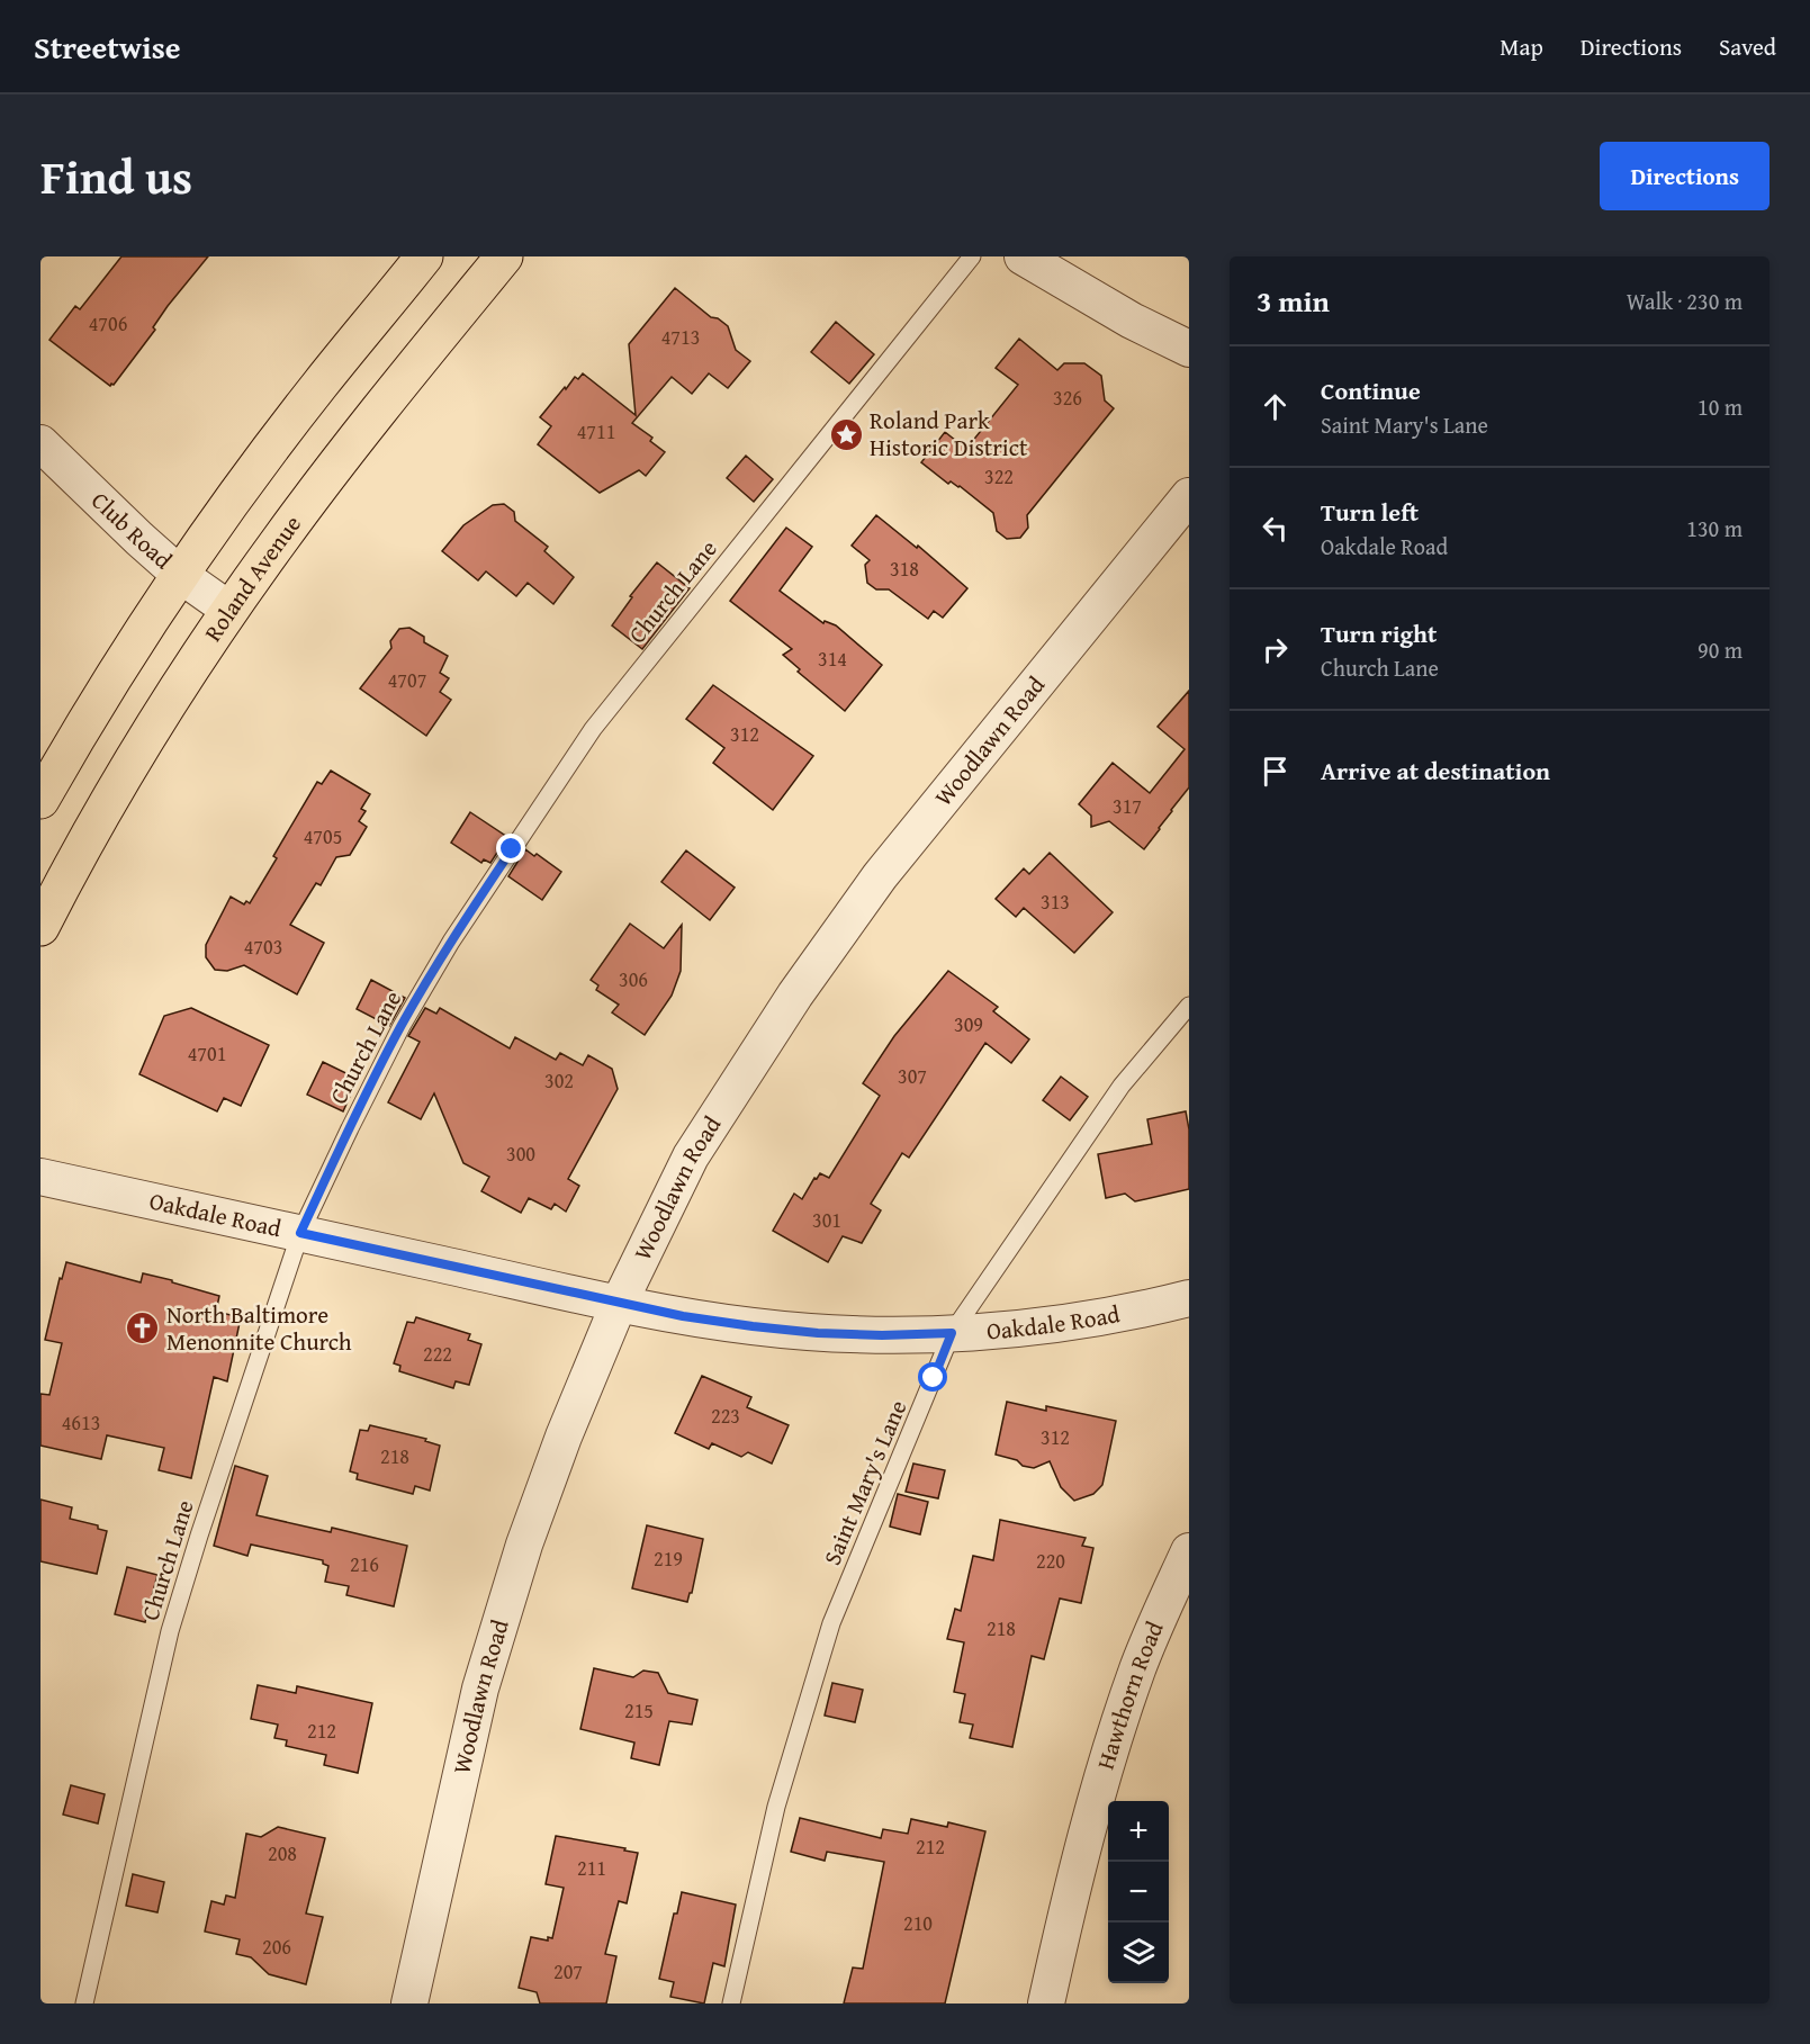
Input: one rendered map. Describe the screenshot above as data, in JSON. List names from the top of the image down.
{
  "streets": {
    "main road": ["Roland Avenue"],
    "street": [
      "Club Road",
      "Woodlawn Road",
      "Oakdale Road",
      "Hawthorn Road"
    ],
    "lane": ["Church Lane", "Saint Mary's Lane"]
  },
  "crossings": [
    ["Club Road", "Roland Avenue"],
    ["Church Lane", "Oakdale Road"],
    ["Woodlawn Road", "Oakdale Road"],
    ["Oakdale Road", "Saint Mary's Lane"]
  ],
  "places": {
    "place": ["Roland Park Historic District"],
    "church": ["North Baltimore Menonnite Church"]
  },
  "house_numbers": [
    "4706",
    "4713",
    "326",
    "4711",
    "322",
    "318",
    "314",
    "4707",
    "312",
    "317",
    "4705",
    "313",
    "4703",
    "306",
    "309",
    "4701",
    "307",
    "302",
    "300",
    "301",
    "222",
    "223",
    "4613",
    "312",
    "218",
    "219",
    "220",
    "216",
    "218",
    "215",
    "212",
    "212",
    "208",
    "211",
    "210",
    "206",
    "207"
  ],
  "page": {
    "header": "Streetwise",
    "nav": ["Map", "Directions", "Saved"],
    "title": "Find us",
    "buttons": "Directions",
    "heading": ["3 min", "Walk · 230 m"],
    "list": [
      ["Continue", "Saint Mary's Lane", "10 m"],
      ["Turn left", "Oakdale Road", "130 m"],
      ["Turn right", "Church Lane", "90 m"],
      "Arrive at destination"
    ],
    "map_buttons": ["+", "−"]
  }
}
